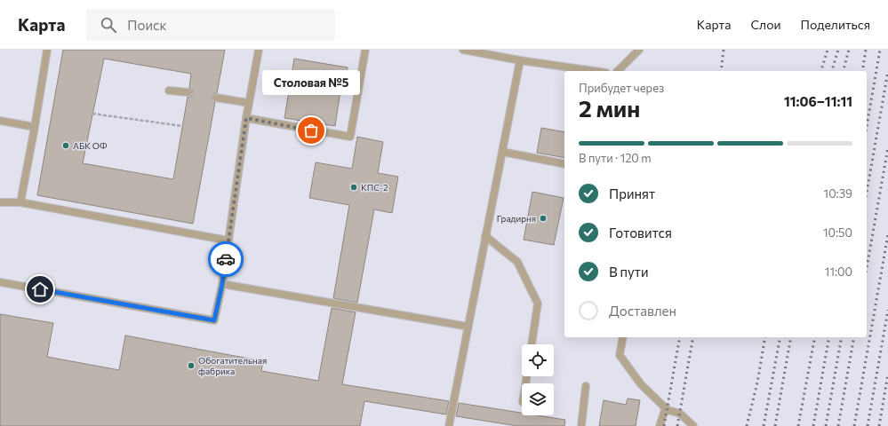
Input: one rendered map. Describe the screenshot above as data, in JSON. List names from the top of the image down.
{
  "places": [
    "Столовая №5",
    "АБК ОФ",
    "КПС-2",
    "Градирня",
    "Обогатительная фабрика"
  ],
  "page": {
    "header": "Карта",
    "search": "Поиск",
    "nav": ["Карта", "Слои", "Поделиться"],
    "bubble": "Столовая №5",
    "heading": ["2 мин", "Прибудет через", "11:06–11:11"],
    "bar": "В пути · 120 m",
    "list": [
      ["Принят", "10:39"],
      ["Готовится", "10:50"],
      ["В пути", "11:00"],
      "Доставлен"
    ]
  }
}
